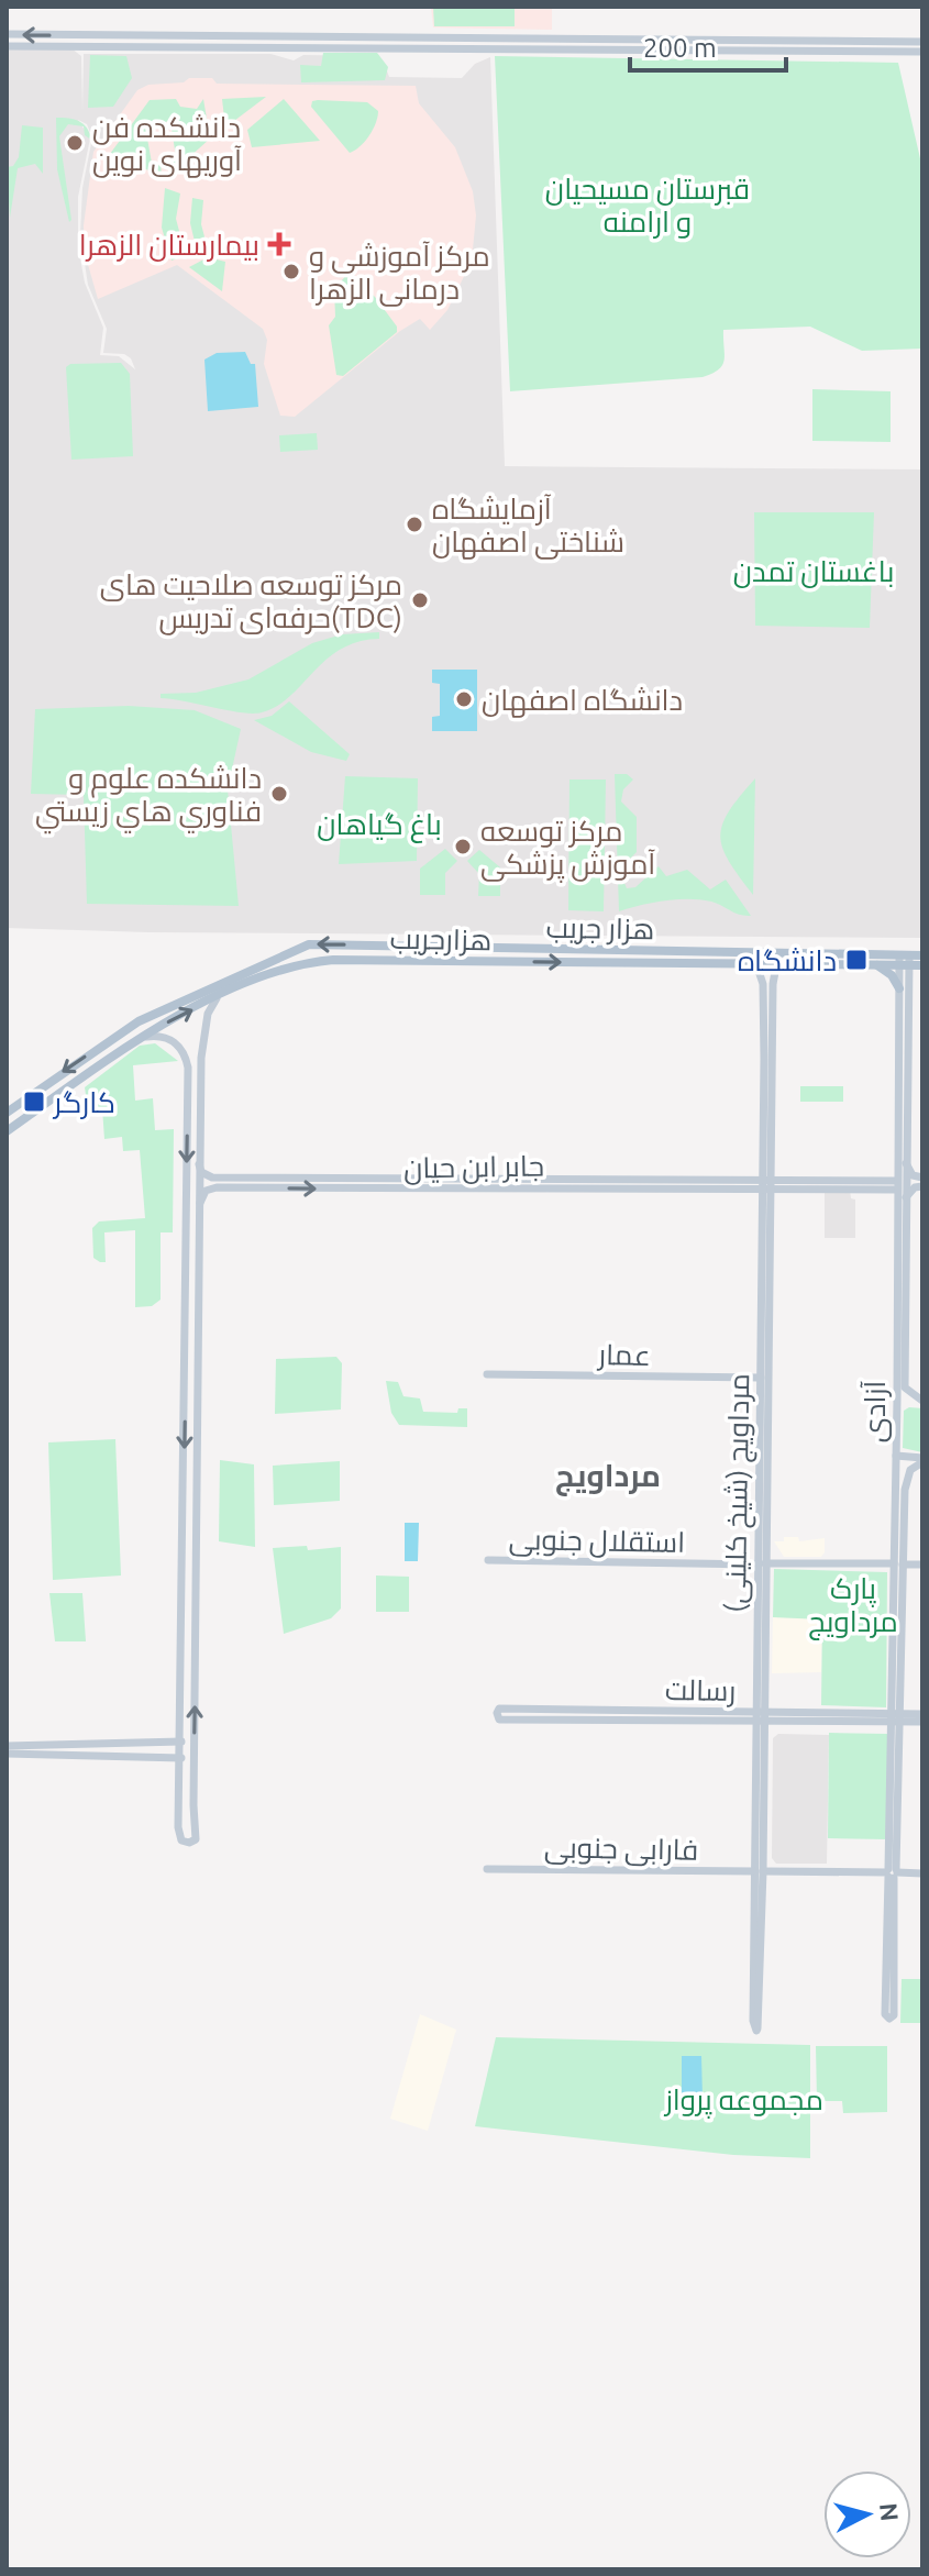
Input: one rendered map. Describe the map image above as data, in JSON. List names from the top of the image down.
{
  "streets": {
    "main road": [
      "هزار جریب",
      "هزارجریب",
      "جابر ابن حیان",
      "عمار",
      "آزادی",
      "مرداویج (شیخ کلینی)",
      "استقلال جنوبی",
      "رسالت",
      "فارابی جنوبی"
    ]
  },
  "crossings": [
    ["هزار جریب", "هزارجریب"],
    ["هزار جریب", "آزادی"],
    ["هزارجریب", "آزادی"],
    ["هزارجریب", "مرداویج (شیخ کلینی)"],
    ["جابر ابن حیان", "مرداویج (شیخ کلینی)"],
    ["عمار", "مرداویج (شیخ کلینی)"],
    ["آزادی", "استقلال جنوبی"],
    ["آزادی", "رسالت"],
    ["آزادی", "فارابی جنوبی"],
    ["مرداویج (شیخ کلینی)", "استقلال جنوبی"],
    ["مرداویج (شیخ کلینی)", "رسالت"],
    ["مرداویج (شیخ کلینی)", "فارابی جنوبی"]
  ],
  "one_way": ["هزار جریب", "هزارجریب"],
  "districts": ["مرداویج"],
  "parks": [
    "قبرستان مسیحیان و ارامنه",
    "باغستان تمدن",
    "باغ گیاهان",
    "پارک مرداویج",
    "مجموعه پرواز"
  ],
  "places": {
    "other": [
      "دانشکده فن آوریهای نوین",
      "مرکز آموزشی و درمانی الزهرا",
      "آزمایشگاه شناختی اصفهان",
      "مرکز توسعه صلاحیت های حرفه‌ای تدریس(TDC)",
      "دانشگاه اصفهان",
      "دانشکده علوم و فناوري هاي زيستي",
      "مرکز توسعه آموزش پزشکی"
    ],
    "health": ["بیمارستان الزهرا"],
    "transit": ["دانشگاه", "کارگر"]
  },
  "scale_bar": "200 m",
  "north": "right"
}
